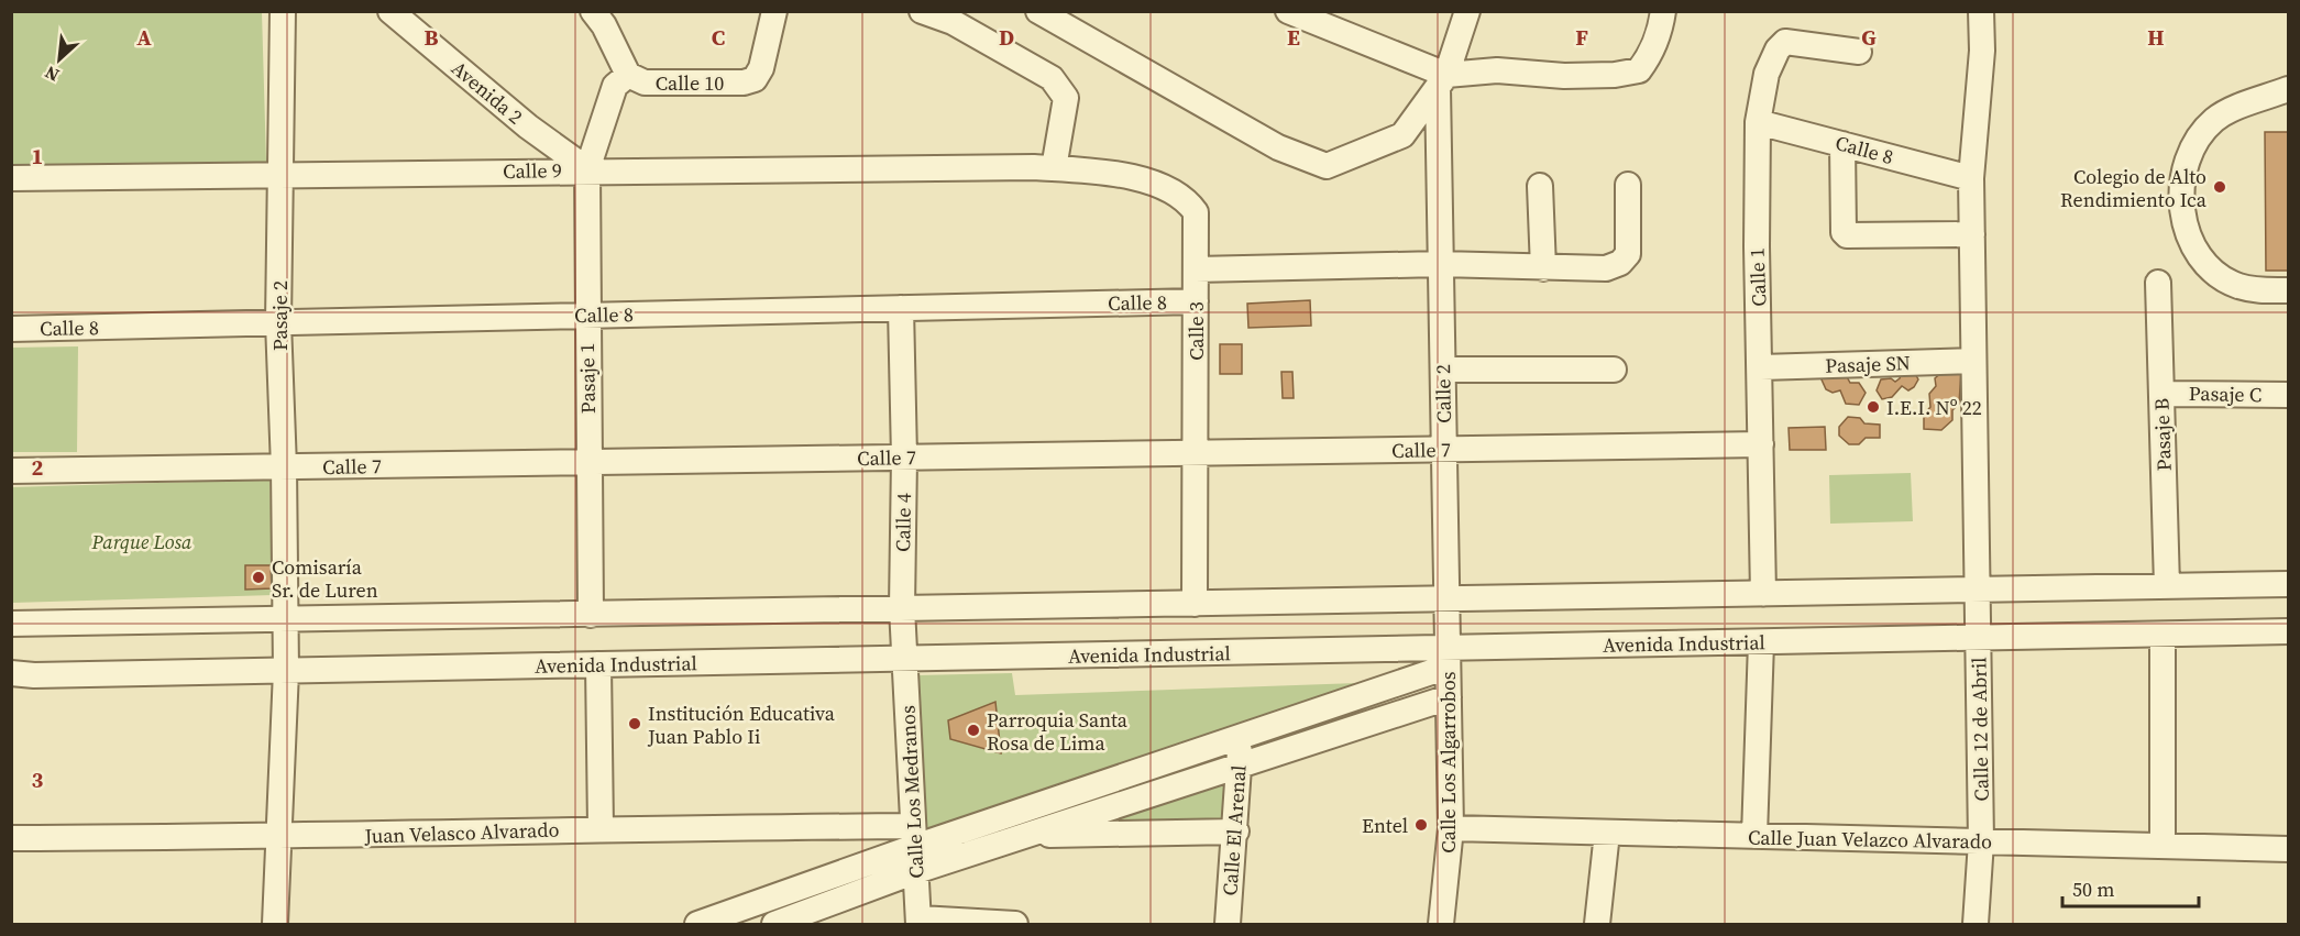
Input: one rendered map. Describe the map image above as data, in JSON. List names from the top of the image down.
{
  "streets": {
    "street": [
      "Calle 10",
      "Avenida 2",
      "Calle 8",
      "Calle 9",
      "Calle 1",
      "Pasaje 2",
      "Calle 3",
      "Pasaje SN",
      "Pasaje 1",
      "Calle 2",
      "Pasaje C",
      "Pasaje B",
      "Calle 7",
      "Calle 4",
      "Avenida Industrial",
      "Calle 12 de Abril",
      "Calle Los Algarrobos",
      "Calle Los Medranos",
      "Calle El Arenal",
      "Juan Velasco Alvarado",
      "Calle Juan Velazco Alvarado"
    ]
  },
  "crossings": [
    ["Calle 10", "Pasaje 1"],
    ["Avenida 2", "Calle 9"],
    ["Avenida 2", "Pasaje 1"],
    ["Calle 8", "Calle 1"],
    ["Calle 8", "Pasaje 2"],
    ["Calle 8", "Calle 3"],
    ["Calle 8", "Pasaje 1"],
    ["Calle 8", "Calle 4"],
    ["Calle 8", "Calle 12 de Abril"],
    ["Calle 9", "Pasaje 2"],
    ["Calle 9", "Calle 3"],
    ["Calle 9", "Pasaje 1"],
    ["Calle 1", "Pasaje SN"],
    ["Calle 1", "Calle 7"],
    ["Calle 1", "Avenida Industrial"],
    ["Pasaje 2", "Calle 7"],
    ["Pasaje 2", "Avenida Industrial"],
    ["Pasaje 2", "Juan Velasco Alvarado"],
    ["Calle 3", "Calle 7"],
    ["Calle 3", "Avenida Industrial"],
    ["Pasaje SN", "Calle 12 de Abril"],
    ["Pasaje 1", "Calle 7"],
    ["Pasaje 1", "Avenida Industrial"],
    ["Calle 2", "Calle 7"],
    ["Calle 2", "Avenida Industrial"],
    ["Calle 2", "Calle Los Algarrobos"],
    ["Pasaje C", "Pasaje B"],
    ["Pasaje B", "Avenida Industrial"],
    ["Calle 7", "Calle 4"],
    ["Calle 4", "Avenida Industrial"],
    ["Calle 4", "Calle Los Medranos"],
    ["Avenida Industrial", "Calle 12 de Abril"],
    ["Avenida Industrial", "Calle Los Algarrobos"],
    ["Avenida Industrial", "Calle Los Medranos"],
    ["Calle 12 de Abril", "Calle Juan Velazco Alvarado"],
    ["Calle Los Algarrobos", "Calle Juan Velazco Alvarado"],
    ["Calle Los Medranos", "Juan Velasco Alvarado"]
  ],
  "parks": ["Parque Losa"],
  "places": [
    "Colegio de Alto Rendimiento Ica",
    "I.E.I. Nº 22",
    "Comisaría Sr. de Luren",
    "Institución Educativa Juan Pablo Ii",
    "Parroquia Santa Rosa de Lima",
    "Entel"
  ],
  "scale_bar": "50 m",
  "north": "bottom left",
  "grid": {
    "columns": [
      "A",
      "B",
      "C",
      "D",
      "E",
      "F",
      "G",
      "H"
    ],
    "rows": ["1", "2", "3"]
  }
}
